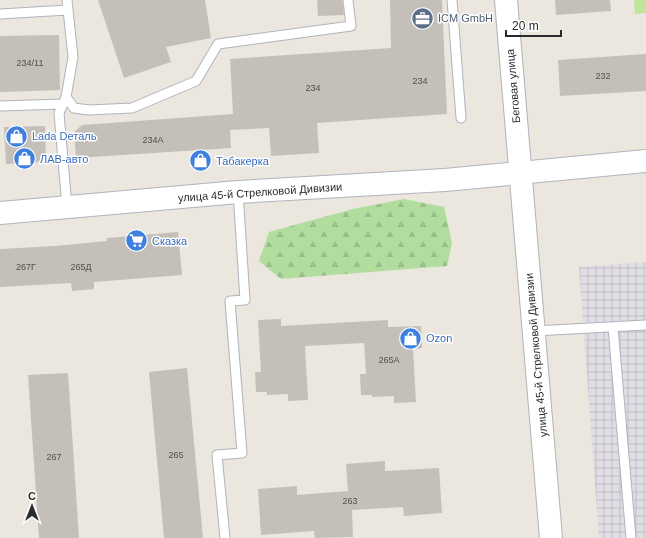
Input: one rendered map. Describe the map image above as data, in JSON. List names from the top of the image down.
{
  "streets": {
    "main road": ["Беговая улица", "улица 45-й Стрелковой Дивизии"]
  },
  "crossings": [
    ["Беговая улица", "улица 45-й Стрелковой Дивизии"]
  ],
  "places": {
    "office": ["ICM GmbH"],
    "shop": [
      "Lada Dеталь",
      "ЛАВ-авто",
      "Табакерка",
      "Ozon"
    ],
    "supermarket": ["Сказка"]
  },
  "house_numbers": [
    "234/11",
    "232",
    "234",
    "234",
    "234А",
    "267Г",
    "265Д",
    "265А",
    "265",
    "267",
    "263"
  ],
  "scale_bar": "20 m",
  "north": "top"
}
